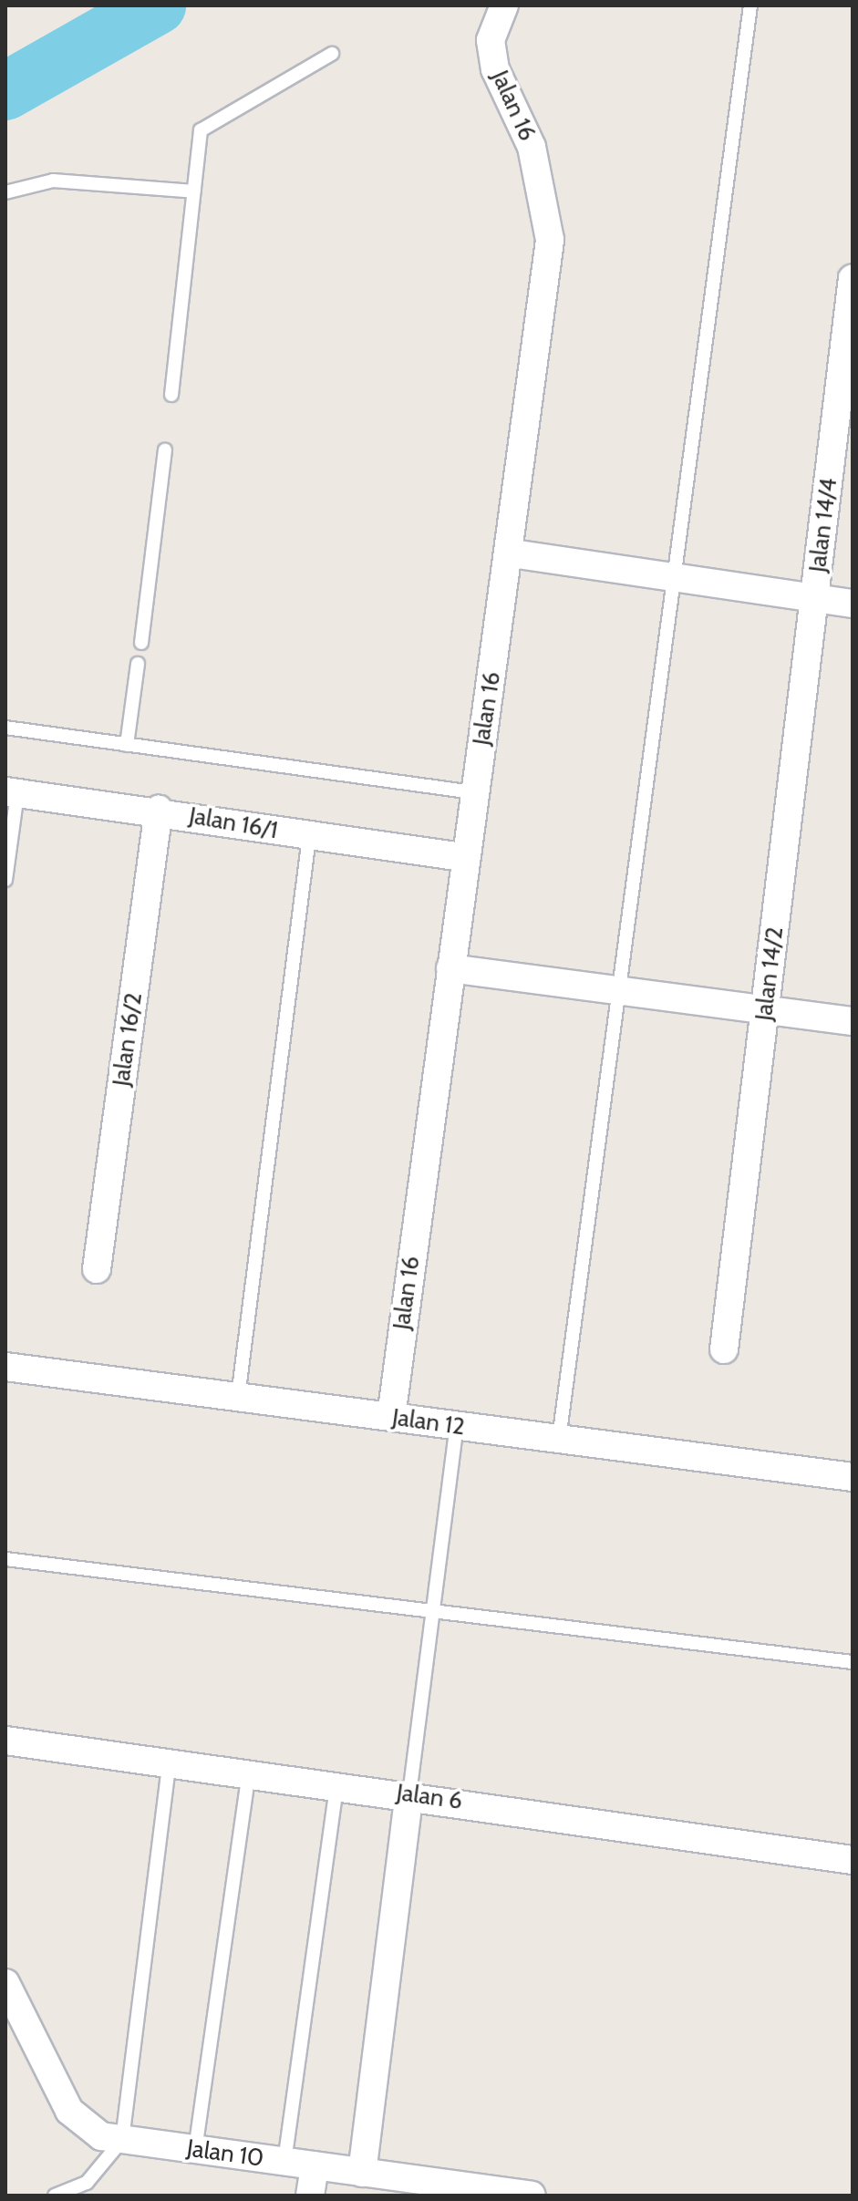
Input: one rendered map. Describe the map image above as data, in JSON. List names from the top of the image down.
{
  "streets": {
    "street": [
      "Jalan 16",
      "Jalan 14/4",
      "Jalan 16/1",
      "Jalan 14/2",
      "Jalan 16/2",
      "Jalan 12",
      "Jalan 6",
      "Jalan 10"
    ]
  },
  "crossings": [
    ["Jalan 16", "Jalan 16/1"],
    ["Jalan 16", "Jalan 12"],
    ["Jalan 14/4", "Jalan 14/2"],
    ["Jalan 16/1", "Jalan 16/2"]
  ]
}
